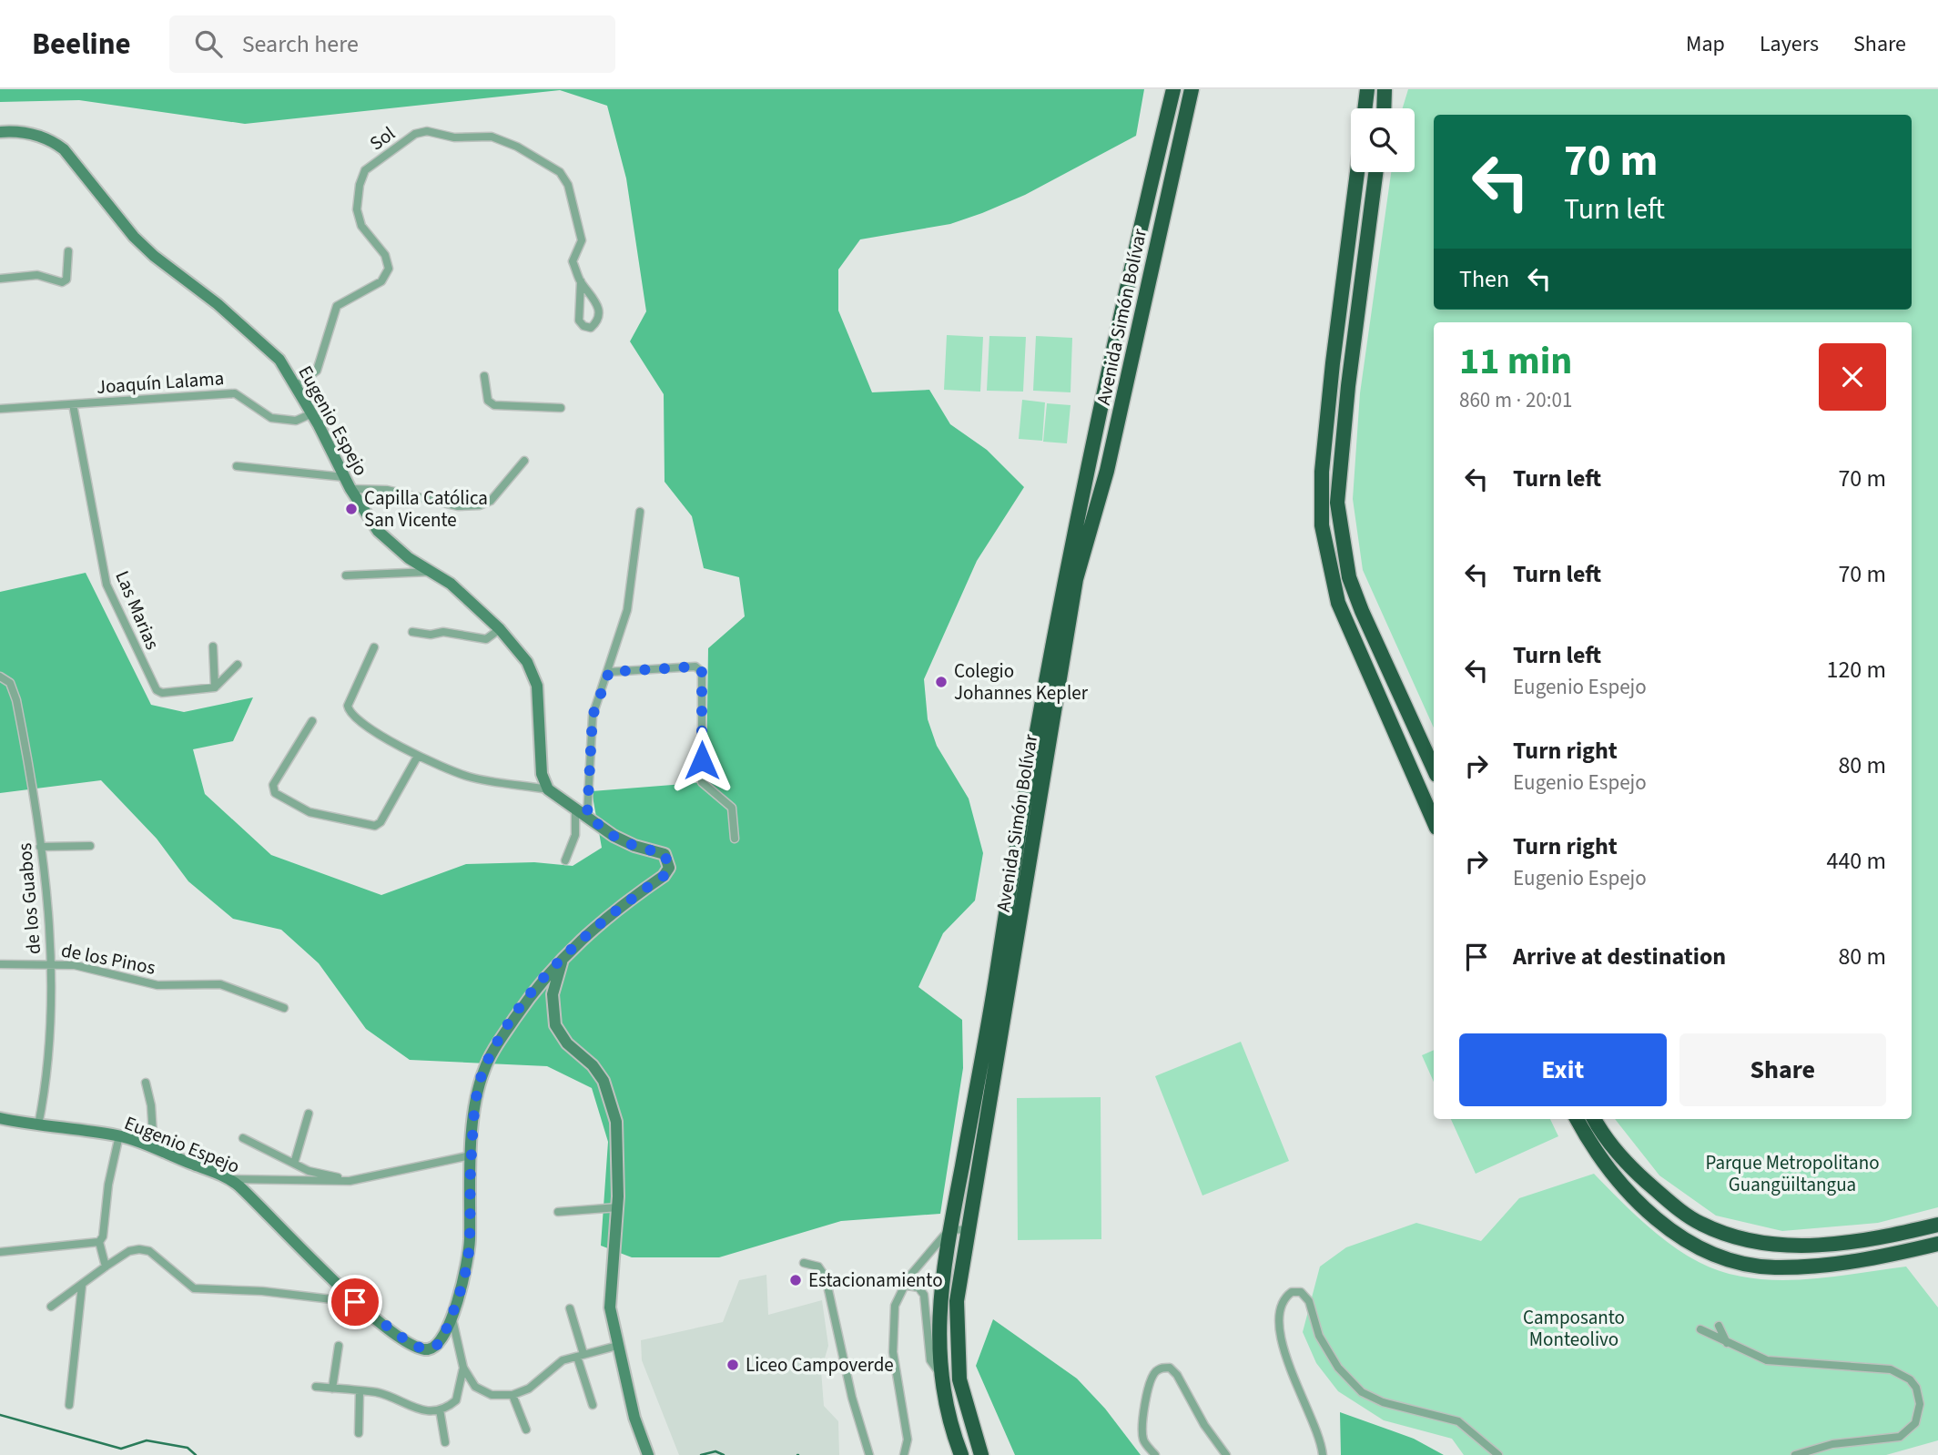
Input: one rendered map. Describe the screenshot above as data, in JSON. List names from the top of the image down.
{
  "streets": {
    "highway": ["Avenida Simón Bolívar"],
    "street": [
      "Sol",
      "Joaquín Lalama",
      "Eugenio Espejo",
      "Las Marias",
      "de los Guabos",
      "de los Pinos"
    ]
  },
  "crossings": [
    ["Sol", "Eugenio Espejo"],
    ["Joaquín Lalama", "Eugenio Espejo"],
    ["Joaquín Lalama", "Las Marias"],
    ["Eugenio Espejo", "de los Guabos"],
    ["de los Guabos", "de los Pinos"]
  ],
  "parks": ["Parque Metropolitano Guangüiltangua", "Camposanto Monteolivo"],
  "places": [
    "Capilla Católica San Vicente",
    "Colegio Johannes Kepler",
    "Estacionamiento",
    "Liceo Campoverde"
  ],
  "page": {
    "header": "Beeline",
    "search": "Search here",
    "nav": ["Map", "Layers", "Share"],
    "turn": ["70 m", "Turn left"],
    "then": "Then",
    "heading": ["11 min", "860 m · 20:01"],
    "list": [
      {
        "name": "Turn left",
        "value": "70 m"
      },
      {
        "name": "Turn left",
        "value": "70 m"
      },
      {
        "name": "Turn left",
        "note": "Eugenio Espejo",
        "value": "120 m"
      },
      {
        "name": "Turn right",
        "note": "Eugenio Espejo",
        "value": "80 m"
      },
      {
        "name": "Turn right",
        "note": "Eugenio Espejo",
        "value": "440 m"
      },
      {
        "name": "Arrive at destination",
        "value": "80 m"
      }
    ],
    "buttons": ["Exit", "Share"]
  }
}
